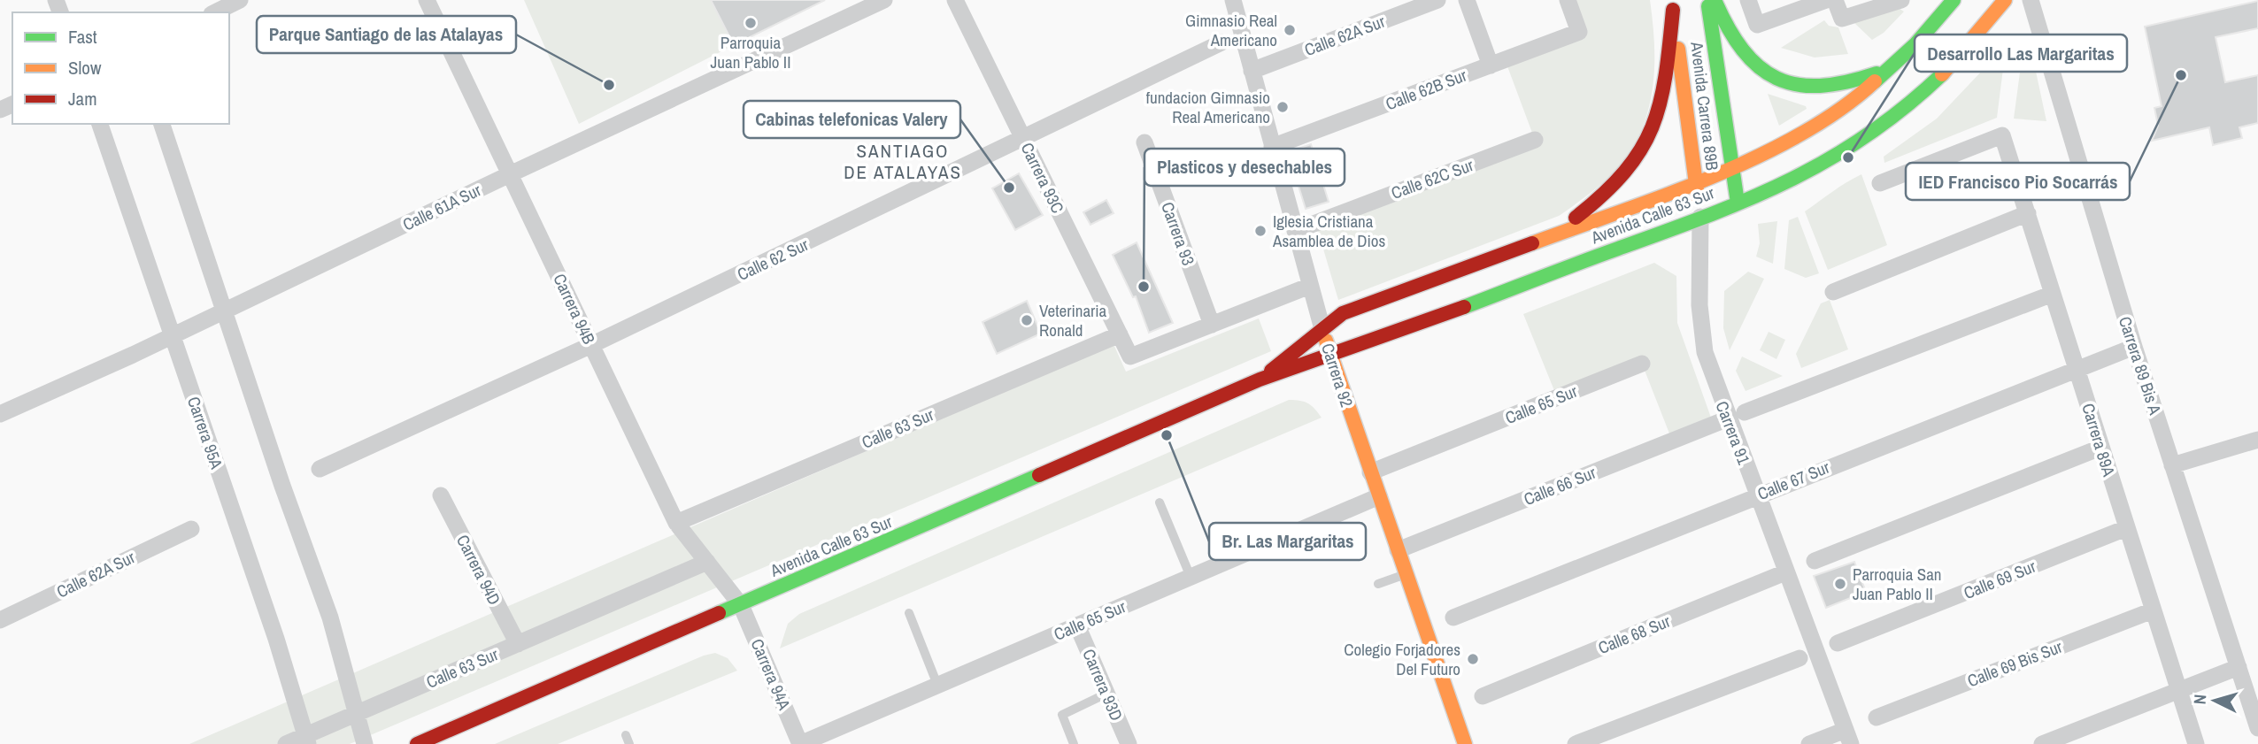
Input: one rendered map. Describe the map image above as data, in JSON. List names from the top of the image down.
{
  "streets": {
    "main road": ["Avenida Carrera 89B", "Avenida Calle 63 Sur", "Carrera 92"],
    "street": [
      "Calle 62A Sur",
      "Calle 62B Sur",
      "Carrera 93C",
      "Calle 62C Sur",
      "Calle 61A Sur",
      "Carrera 93",
      "Calle 62 Sur",
      "Carrera 94B",
      "Carrera 89 Bis A",
      "Calle 65 Sur",
      "Calle 63 Sur",
      "Carrera 95A",
      "Carrera 91",
      "Carrera 89A",
      "Calle 67 Sur",
      "Calle 66 Sur",
      "Carrera 94D",
      "Calle 69 Sur",
      "Calle 68 Sur",
      "Calle 69 Bis Sur",
      "Carrera 94A",
      "Carrera 93D"
    ]
  },
  "crossings": [
    ["Calle 62A Sur", "Carrera 92"],
    ["Calle 62B Sur", "Carrera 92"],
    ["Avenida Carrera 89B", "Avenida Calle 63 Sur"],
    ["Avenida Carrera 89B", "Carrera 91"],
    ["Carrera 93C", "Carrera 93"],
    ["Carrera 93C", "Calle 62 Sur"],
    ["Carrera 93C", "Calle 63 Sur"],
    ["Calle 62C Sur", "Carrera 92"],
    ["Calle 61A Sur", "Carrera 94B"],
    ["Calle 61A Sur", "Carrera 95A"],
    ["Avenida Calle 63 Sur", "Carrera 94B"],
    ["Avenida Calle 63 Sur", "Carrera 92"],
    ["Avenida Calle 63 Sur", "Carrera 91"],
    ["Avenida Calle 63 Sur", "Carrera 94A"],
    ["Calle 62 Sur", "Carrera 94B"],
    ["Carrera 94B", "Calle 63 Sur"],
    ["Carrera 94B", "Carrera 94A"],
    ["Carrera 89 Bis A", "Calle 67 Sur"],
    ["Carrera 92", "Calle 65 Sur"],
    ["Carrera 92", "Calle 66 Sur"],
    ["Calle 65 Sur", "Carrera 94A"],
    ["Calle 65 Sur", "Carrera 93D"],
    ["Calle 63 Sur", "Carrera 95A"],
    ["Calle 63 Sur", "Carrera 94D"],
    ["Carrera 91", "Calle 67 Sur"],
    ["Carrera 91", "Calle 68 Sur"],
    ["Carrera 89A", "Calle 67 Sur"],
    ["Carrera 89A", "Calle 69 Sur"],
    ["Carrera 89A", "Calle 69 Bis Sur"]
  ],
  "districts": ["SANTIAGO DE ATALAYAS"],
  "places": [
    "Parroquia Juan Pablo II",
    "Gimnasio Real Americano",
    "IED Francisco Pio Socarrás",
    "Parque Santiago de las Atalayas",
    "fundacion Gimnasio Real Americano",
    "Desarrollo Las Margaritas",
    "Cabinas telefonicas Valery",
    "Iglesia Cristiana Asamblea de Dios",
    "Plasticos y desechables",
    "Veterinaria Ronald",
    "Br. Las Margaritas",
    "Parroquia San Juan Pablo II",
    "Colegio Forjadores Del Futuro"
  ],
  "legend": ["Fast", "Slow", "Jam"],
  "north": "left"
}
